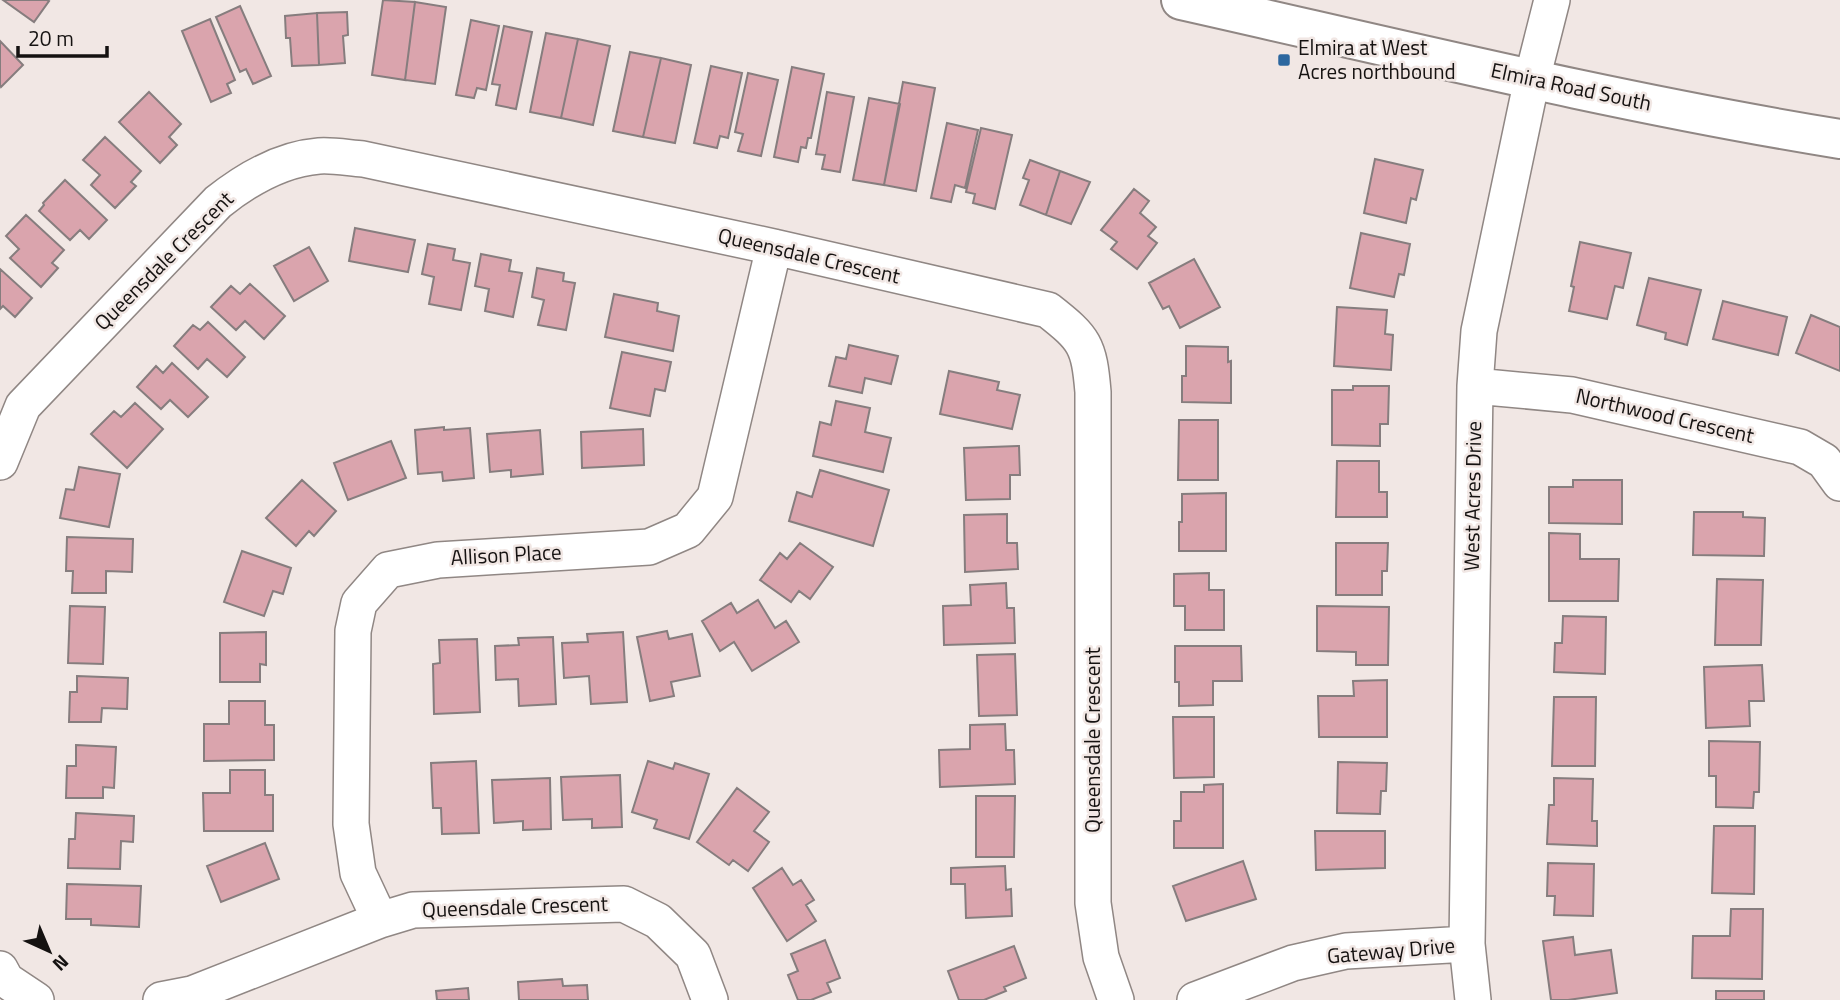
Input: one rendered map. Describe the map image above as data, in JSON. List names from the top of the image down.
{
  "streets": {
    "street": [
      "Elmira Road South",
      "Queensdale Crescent",
      "Northwood Crescent",
      "West Acres Drive",
      "Allison Place",
      "Gateway Drive"
    ]
  },
  "crossings": [
    ["Elmira Road South", "West Acres Drive"],
    ["Queensdale Crescent", "Allison Place"],
    ["Northwood Crescent", "West Acres Drive"],
    ["West Acres Drive", "Gateway Drive"]
  ],
  "places": {
    "transit": ["Elmira at West Acres northbound"]
  },
  "scale_bar": "20 m",
  "north": "bottom right"
}
